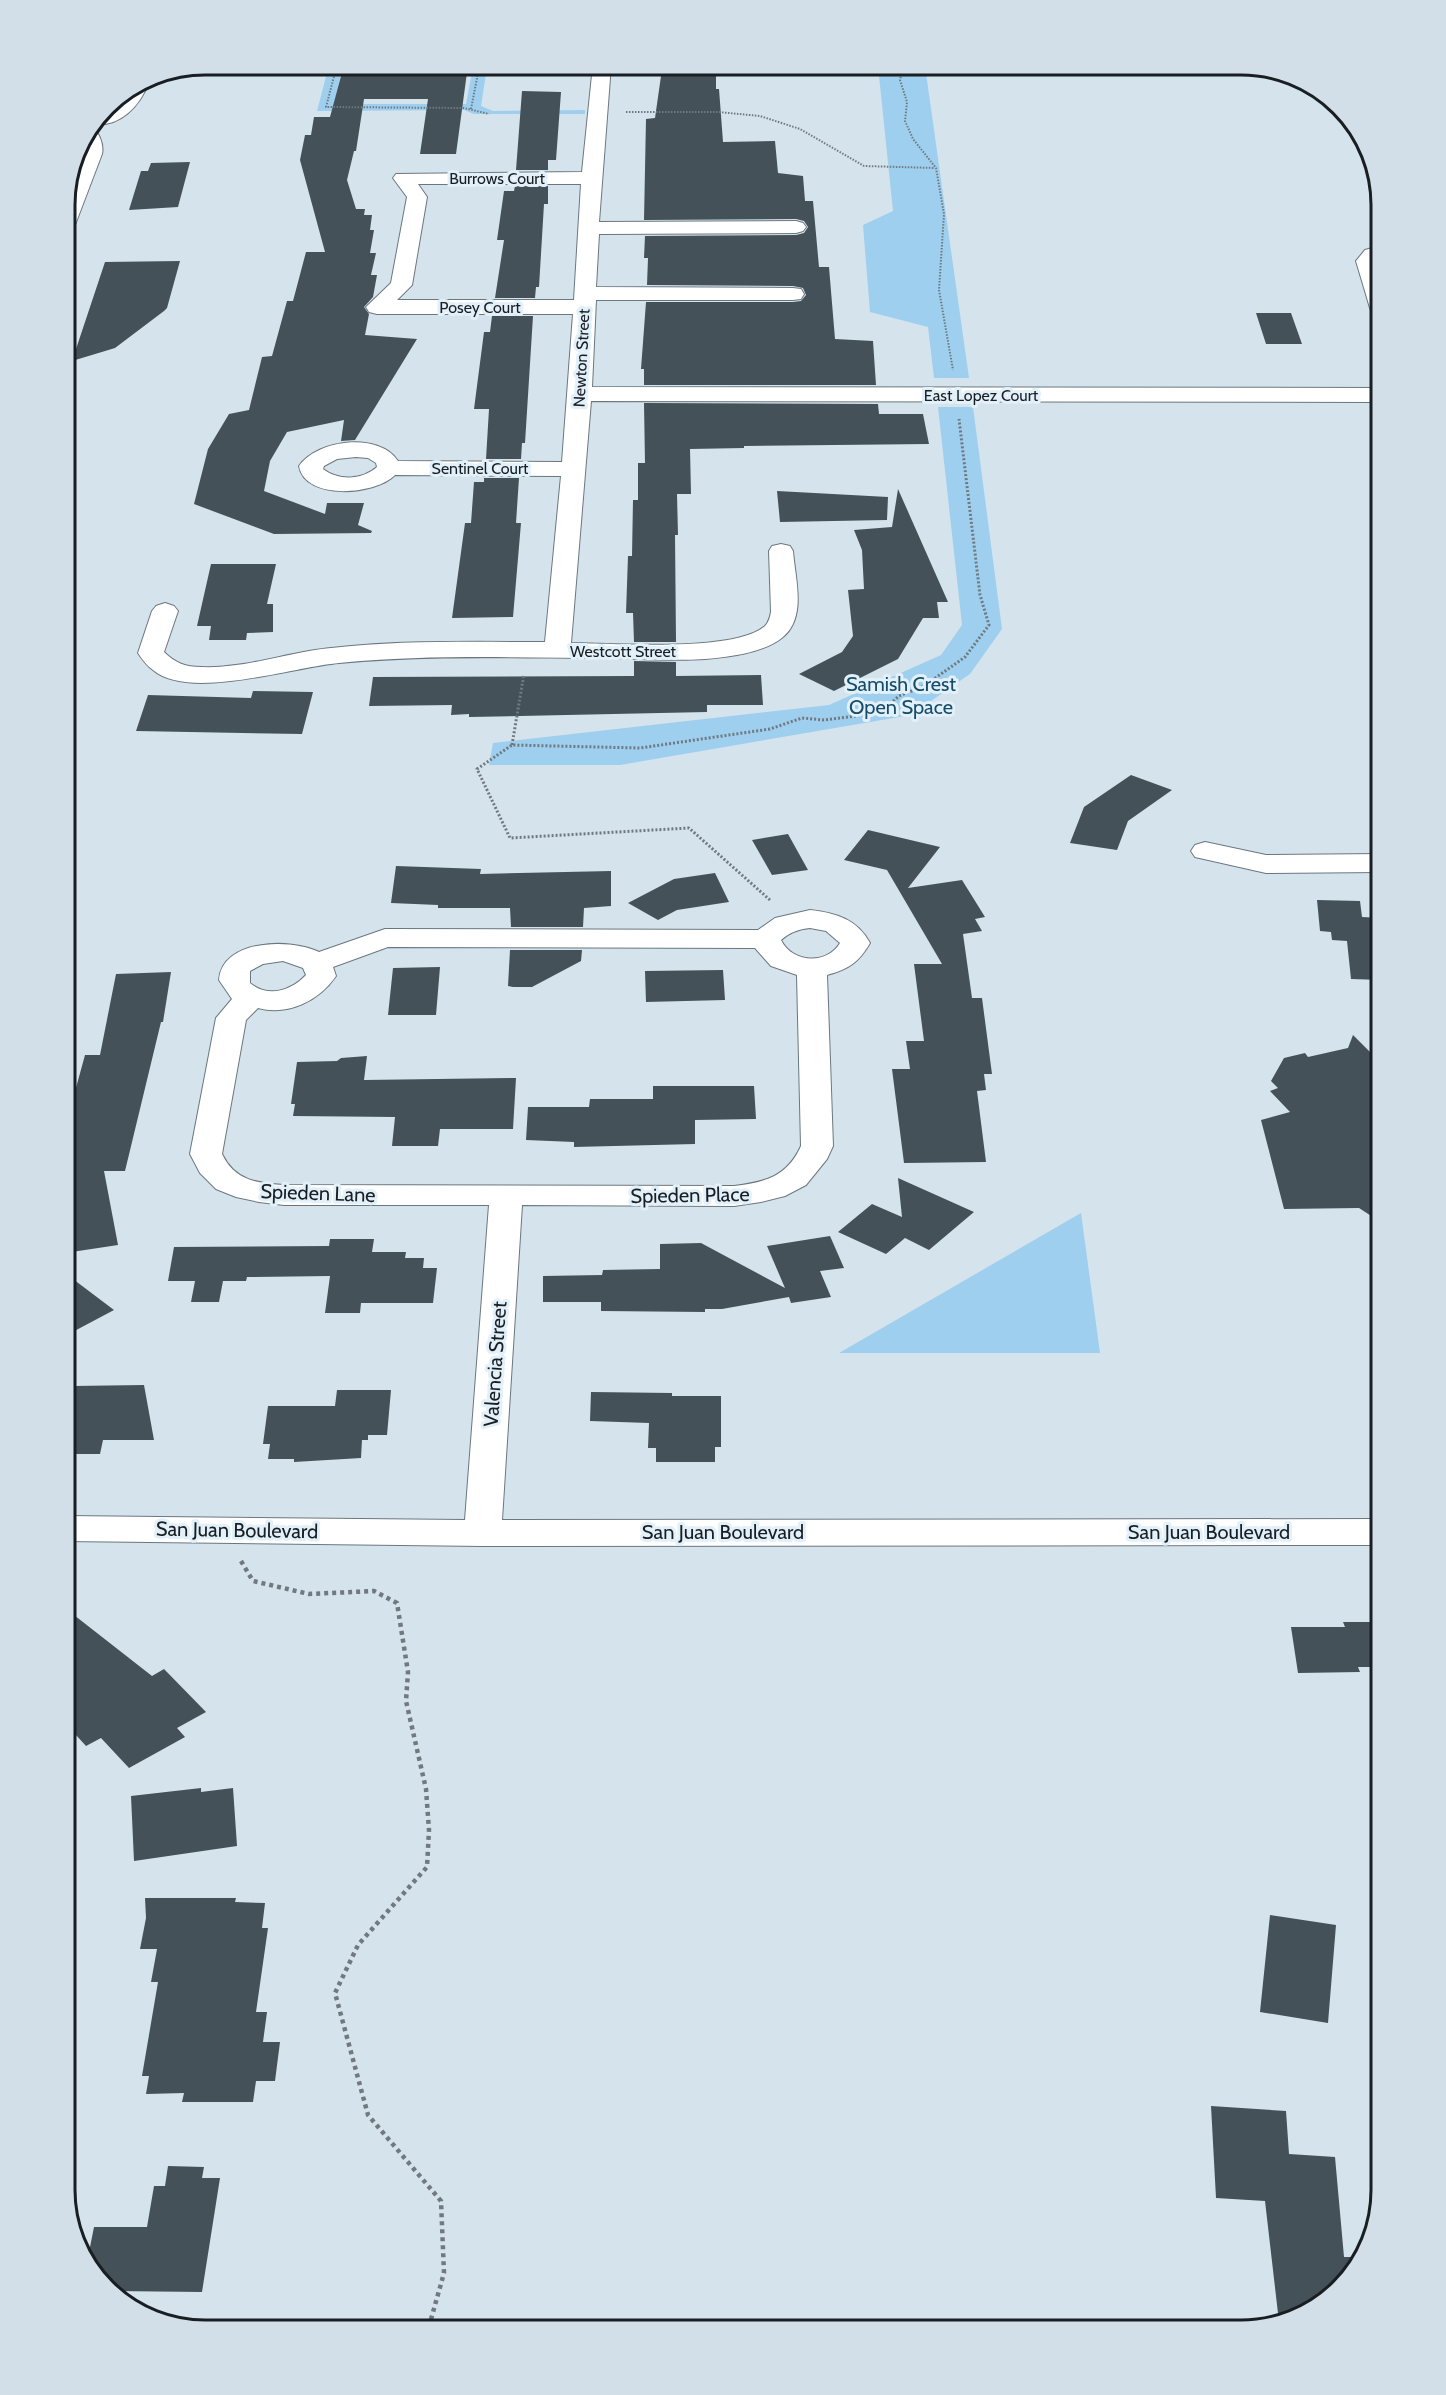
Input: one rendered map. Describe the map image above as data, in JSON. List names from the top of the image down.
{
  "streets": {
    "street": [
      "Burrows Court",
      "Posey Court",
      "Newton Street",
      "East Lopez Court",
      "Sentinel Court",
      "Westcott Street",
      "Spieden Lane",
      "Spieden Place",
      "Valencia Street",
      "San Juan Boulevard"
    ]
  },
  "crossings": [
    ["Burrows Court", "Posey Court"],
    ["Burrows Court", "Newton Street"],
    ["Posey Court", "Newton Street"],
    ["Newton Street", "East Lopez Court"],
    ["Newton Street", "Sentinel Court"],
    ["Newton Street", "Westcott Street"],
    ["Spieden Lane", "Spieden Place"],
    ["Spieden Lane", "Valencia Street"],
    ["Spieden Place", "Valencia Street"],
    ["Valencia Street", "San Juan Boulevard"]
  ],
  "parks": ["Samish Crest Open Space"]
}
